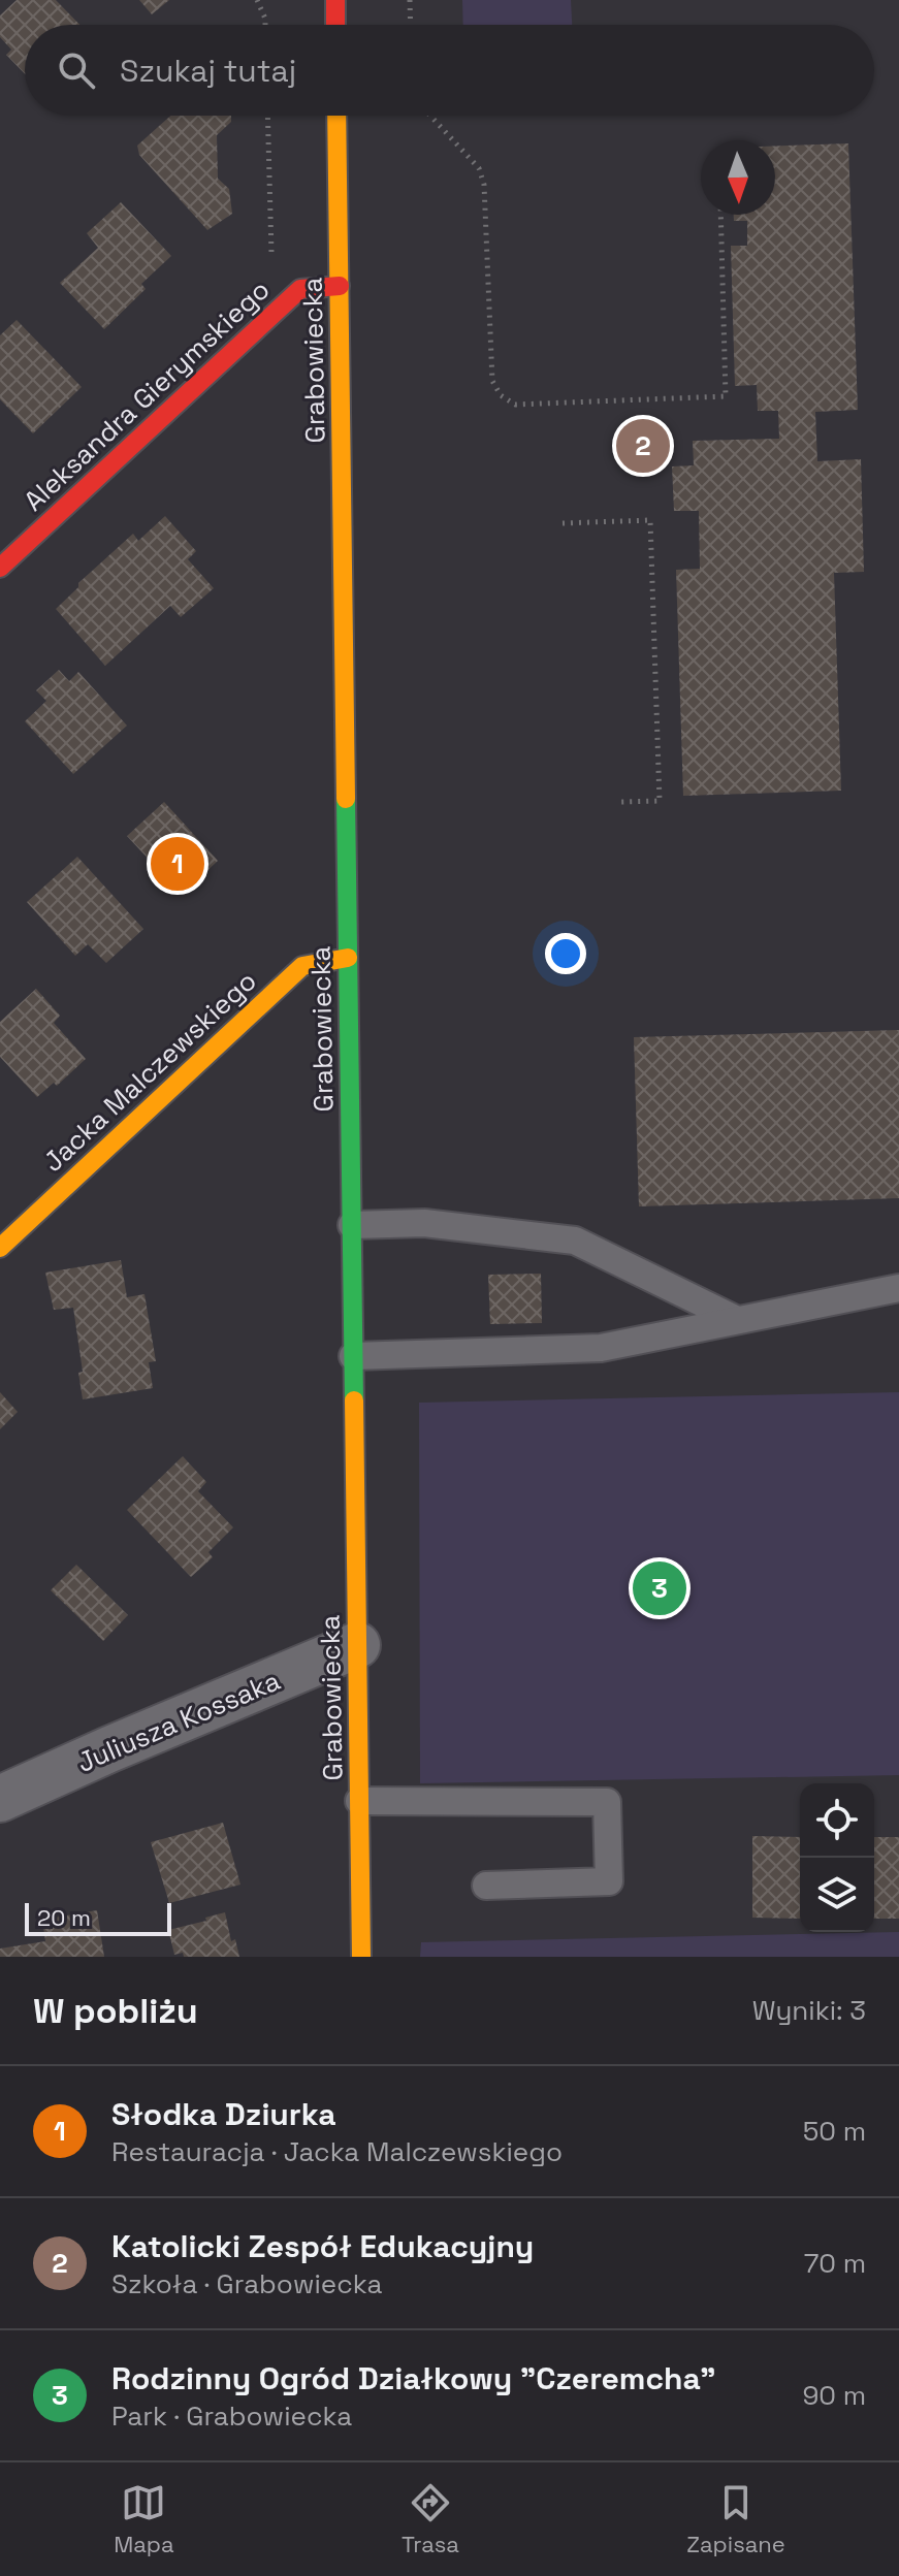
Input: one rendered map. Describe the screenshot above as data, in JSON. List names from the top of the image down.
{
  "streets": {
    "street": [
      "Grabowiecka",
      "Aleksandra Gierymskiego",
      "Jacka Malczewskiego",
      "Juliusza Kossaka"
    ]
  },
  "crossings": [
    ["Grabowiecka", "Aleksandra Gierymskiego"],
    ["Grabowiecka", "Jacka Malczewskiego"],
    ["Grabowiecka", "Juliusza Kossaka"]
  ],
  "scale_bar": "20 m",
  "north": "bottom",
  "page": {
    "search": "Szukaj tutaj",
    "pins": ["2", "1", "3"],
    "scale": "20 m",
    "heading": ["W pobliżu", "Wyniki: 3"],
    "list": [
      {
        "mark": "1",
        "name": "Słodka Dziurka",
        "note": "Restauracja · Jacka Malczewskiego",
        "value": "50 m"
      },
      {
        "mark": "2",
        "name": "Katolicki Zespół Edukacyjny",
        "note": "Szkoła · Grabowiecka",
        "value": "70 m"
      },
      {
        "mark": "3",
        "name": "Rodzinny Ogród Działkowy \"Czeremcha\"",
        "note": "Park · Grabowiecka",
        "value": "90 m"
      }
    ],
    "nav": ["Mapa", "Trasa", "Zapisane"]
  }
}
